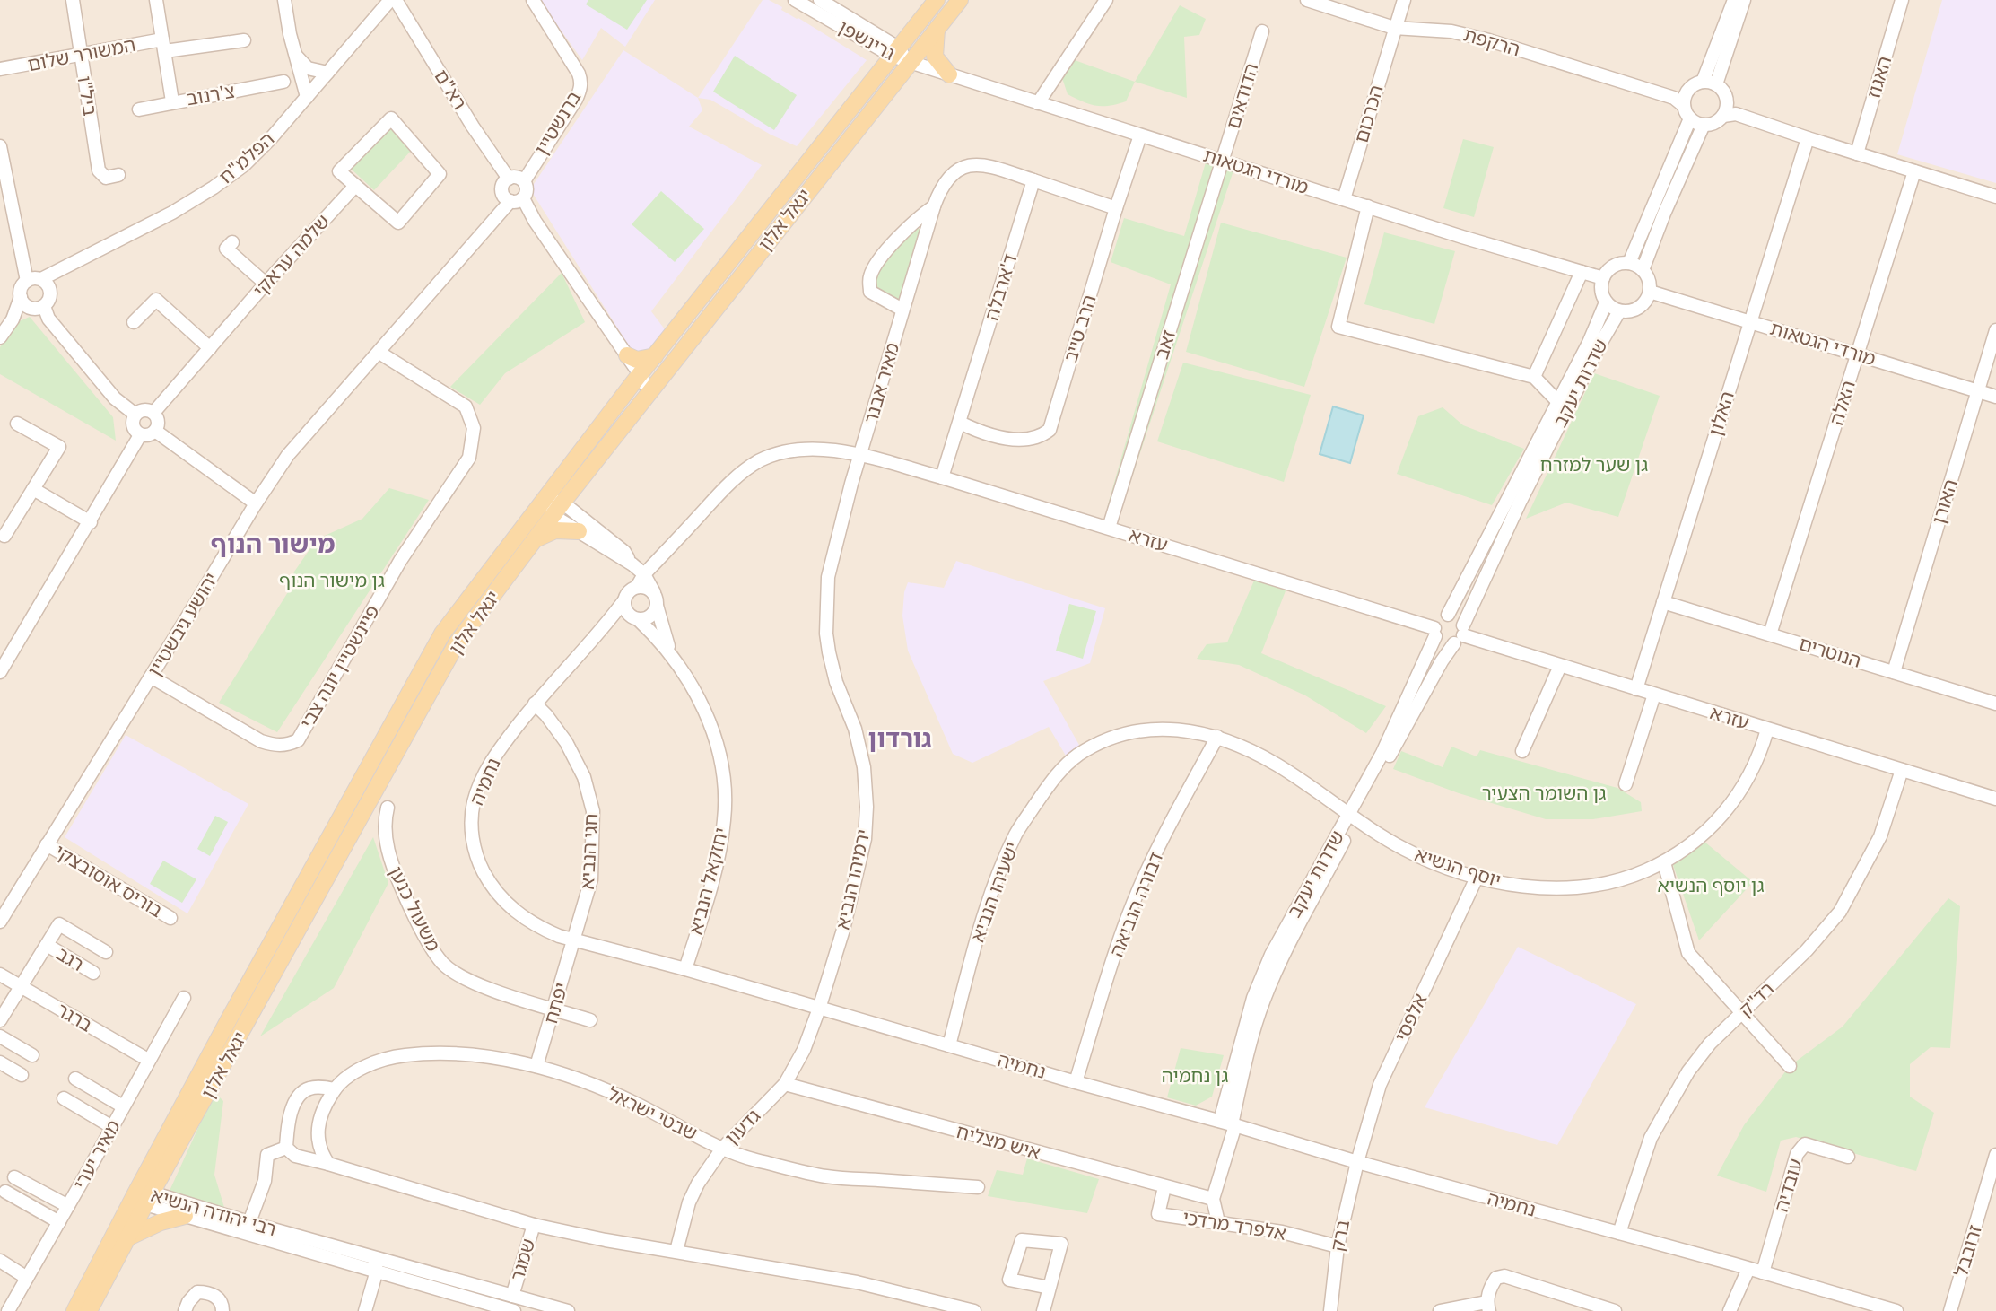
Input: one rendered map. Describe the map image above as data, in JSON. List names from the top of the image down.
{
  "streets": {
    "main road": ["יגאל אלון"],
    "street": [
      "גרינשפן",
      "הרקפת",
      "המשורר שלום",
      "האגוז",
      "רא\"ם",
      "צ'רנוב",
      "ביל\"ו",
      "הדודאים",
      "הכרכום",
      "ברנשטיין",
      "הפלמ\"ח",
      "מורדי הגטאות",
      "שלמה עראקי",
      "ד'ארבלה",
      "הרב טייב",
      "זאב",
      "מאיר אבנר",
      "שדרות יעקב",
      "האלה",
      "האלון",
      "האורן",
      "עזרא",
      "יהושע גיבשטיין",
      "הנוטרים",
      "פיינשטיין יונה צבי",
      "נחמיה",
      "חגי הנביא",
      "יוסף הנשיא",
      "ירמיהו הנביא",
      "בוריס אוסובצקי",
      "יחזקאל הנביא",
      "ישעיהו הנביא",
      "דבורה הנביאה",
      "משעול כנען",
      "רגב",
      "רד\"ק",
      "יפתח",
      "ברגר",
      "אלפסי",
      "שבטי ישראל",
      "גדעון",
      "איש מצליח",
      "מאיר יערי",
      "עובדיה",
      "רבי יהודה הנשיא",
      "אלפרד מרדכי",
      "ברק",
      "זרובבל",
      "שמגר"
    ]
  },
  "crossings": [
    ["גרינשפן", "מורדי הגטאות"],
    ["גרינשפן", "יגאל אלון"],
    ["הרקפת", "הכרכום"],
    ["המשורר שלום", "ביל\"ו"],
    ["רא\"ם", "ברנשטיין"],
    ["רא\"ם", "יהושע גיבשטיין"],
    ["הדודאים", "מורדי הגטאות"],
    ["הדודאים", "זאב"],
    ["הכרכום", "מורדי הגטאות"],
    ["ברנשטיין", "יהושע גיבשטיין"],
    ["מורדי הגטאות", "יגאל אלון"],
    ["מורדי הגטאות", "הרב טייב"],
    ["מורדי הגטאות", "זאב"],
    ["מורדי הגטאות", "שדרות יעקב"],
    ["מורדי הגטאות", "האלה"],
    ["מורדי הגטאות", "האלון"],
    ["מורדי הגטאות", "האורן"],
    ["יגאל אלון", "יחזקאל הנביא"],
    ["יגאל אלון", "רבי יהודה הנשיא"],
    ["ד'ארבלה", "הרב טייב"],
    ["ד'ארבלה", "מאיר אבנר"],
    ["ד'ארבלה", "עזרא"],
    ["זאב", "עזרא"],
    ["מאיר אבנר", "עזרא"],
    ["מאיר אבנר", "ירמיהו הנביא"],
    ["שדרות יעקב", "עזרא"],
    ["שדרות יעקב", "נחמיה"],
    ["שדרות יעקב", "יוסף הנשיא"],
    ["שדרות יעקב", "ישעיהו הנביא"],
    ["שדרות יעקב", "איש מצליח"],
    ["האלה", "הנוטרים"],
    ["האלון", "עזרא"],
    ["האלון", "הנוטרים"],
    ["האורן", "הנוטרים"],
    ["עזרא", "יוסף הנשיא"],
    ["עזרא", "ירמיהו הנביא"],
    ["עזרא", "רד\"ק"],
    ["יהושע גיבשטיין", "פיינשטיין יונה צבי"],
    ["יהושע גיבשטיין", "בוריס אוסובצקי"],
    ["נחמיה", "חגי הנביא"],
    ["נחמיה", "ירמיהו הנביא"],
    ["נחמיה", "יחזקאל הנביא"],
    ["נחמיה", "ישעיהו הנביא"],
    ["נחמיה", "דבורה הנביאה"],
    ["נחמיה", "רד\"ק"],
    ["נחמיה", "יפתח"],
    ["נחמיה", "אלפסי"],
    ["נחמיה", "גדעון"],
    ["נחמיה", "עובדיה"],
    ["נחמיה", "ברק"],
    ["חגי הנביא", "יפתח"],
    ["יוסף הנשיא", "ישעיהו הנביא"],
    ["יוסף הנשיא", "אלפסי"],
    ["ירמיהו הנביא", "גדעון"],
    ["ישעיהו הנביא", "דבורה הנביאה"],
    ["משעול כנען", "יפתח"],
    ["רגב", "ברגר"],
    ["יפתח", "שבטי ישראל"],
    ["ברגר", "מאיר יערי"],
    ["אלפסי", "ברק"],
    ["שבטי ישראל", "גדעון"],
    ["גדעון", "איש מצליח"],
    ["איש מצליח", "אלפרד מרדכי"],
    ["רבי יהודה הנשיא", "שמגר"],
    ["אלפרד מרדכי", "ברק"]
  ],
  "districts": ["מישור הנוף", "גורדון"],
  "parks": [
    "גן שער למזרח",
    "גן מישור הנוף",
    "גן השומר הצעיר",
    "גן יוסף הנשיא",
    "גן נחמיה"
  ]
}
